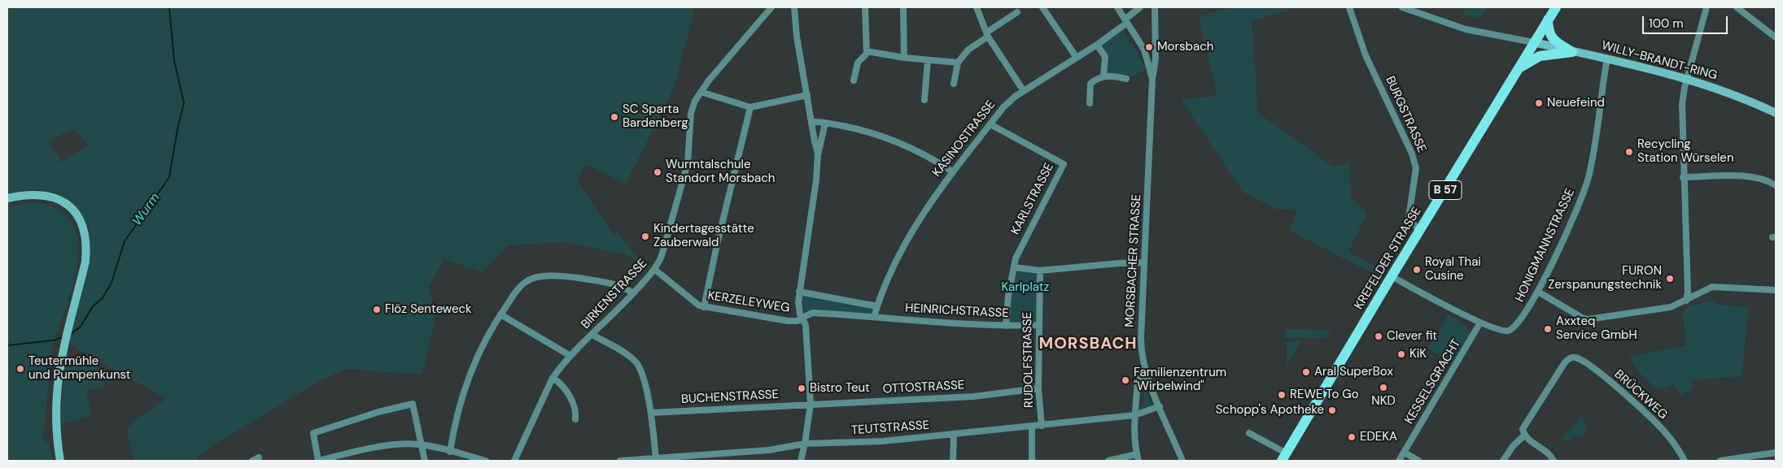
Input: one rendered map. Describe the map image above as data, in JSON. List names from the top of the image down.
{
  "streets": {
    "main road": ["WILLY-BRANDT-RING", "B 57", "KREFELDER STRASSE"],
    "street": [
      "BURGSTRASSE",
      "KASINOSTRASSE",
      "KARLSTRASSE",
      "HONIGMANNSTRASSE",
      "MORSBACHER STRASSE",
      "BIRKENSTRASSE",
      "KERZELEYWEG",
      "HEINRICHSTRASSE",
      "RUDOLFSTRASSE",
      "KESSELSGRACHT",
      "OTTOSTRASSE",
      "BRÜCKWEG",
      "BUCHENSTRASSE",
      "TEUTSTRASSE"
    ]
  },
  "crossings": [
    ["WILLY-BRANDT-RING", "HONIGMANNSTRASSE"],
    ["WILLY-BRANDT-RING", "KREFELDER STRASSE"],
    ["BURGSTRASSE", "KREFELDER STRASSE"],
    ["KASINOSTRASSE", "KARLSTRASSE"],
    ["KASINOSTRASSE", "MORSBACHER STRASSE"],
    ["KASINOSTRASSE", "KERZELEYWEG"],
    ["KASINOSTRASSE", "HEINRICHSTRASSE"],
    ["KARLSTRASSE", "HEINRICHSTRASSE"],
    ["HONIGMANNSTRASSE", "KREFELDER STRASSE"],
    ["HONIGMANNSTRASSE", "KESSELSGRACHT"],
    ["MORSBACHER STRASSE", "TEUTSTRASSE"],
    ["BIRKENSTRASSE", "KERZELEYWEG"],
    ["KERZELEYWEG", "HEINRICHSTRASSE"],
    ["HEINRICHSTRASSE", "RUDOLFSTRASSE"],
    ["RUDOLFSTRASSE", "OTTOSTRASSE"],
    ["RUDOLFSTRASSE", "TEUTSTRASSE"],
    ["OTTOSTRASSE", "BUCHENSTRASSE"]
  ],
  "districts": ["MORSBACH"],
  "water": ["Wurm"],
  "parks": ["Karlplatz"],
  "places": [
    "Morsbach",
    "Neuefeind",
    "SC Sparta Bardenberg",
    "Recycling Station Würselen",
    "Wurmtalschule Standort Morsbach",
    "Kindertagesstätte Zauberwald",
    "Royal Thai Cusine",
    "FURON Zerspanungstechnik",
    "Flöz Senteweck",
    "Axxteq Service GmbH",
    "Clever fit",
    "KiK",
    "Teutermühle und Pumpenkunst",
    "Aral SuperBox",
    "Familienzentrum \"Wirbelwind\"",
    "NKD",
    "Bistro Teut",
    "REWE To Go",
    "Schopp's Apotheke",
    "EDEKA"
  ],
  "scale_bar": "100 m"
}
